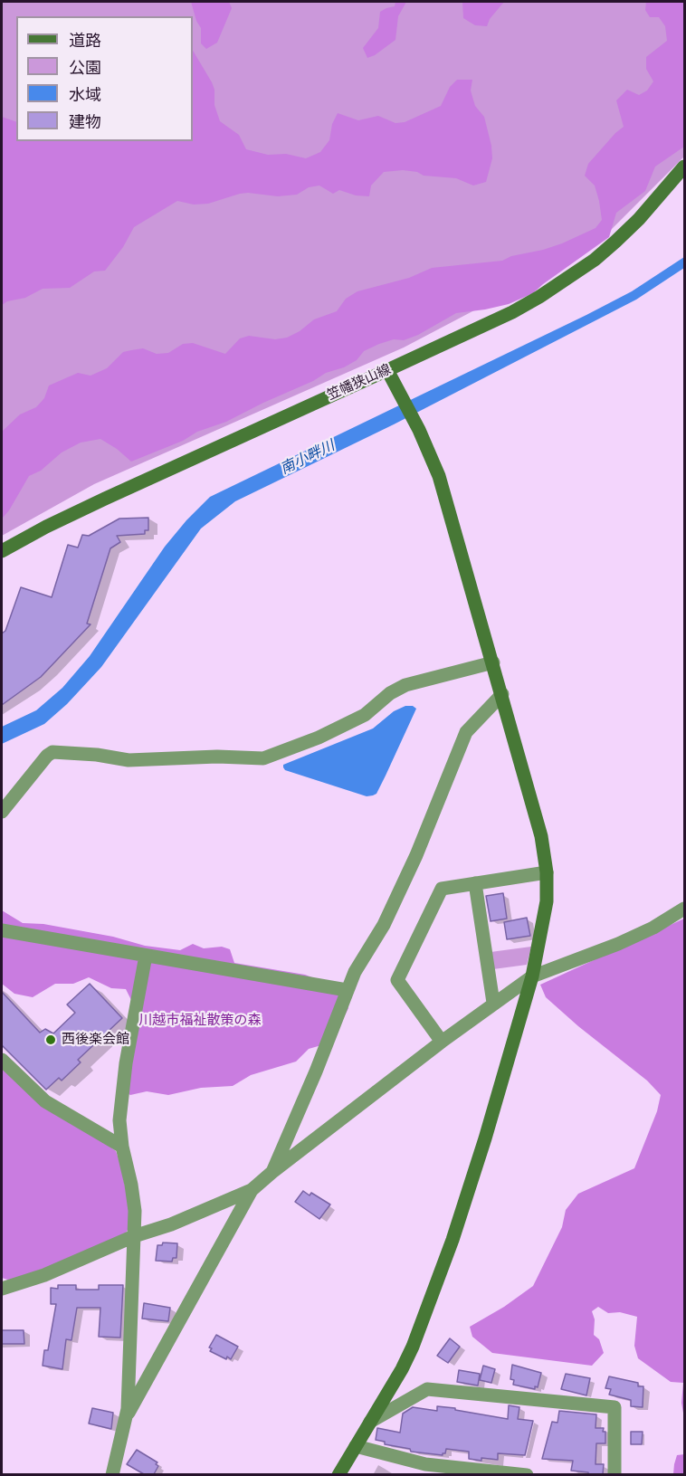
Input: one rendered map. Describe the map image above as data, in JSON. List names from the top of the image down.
{
  "streets": {
    "street": ["笠幡狭山線"]
  },
  "water": ["南小畔川"],
  "parks": ["川越市福祉散策の森"],
  "places": ["西後楽会館"],
  "legend": [
    "道路",
    "公園",
    "水域",
    "建物"
  ]
}
